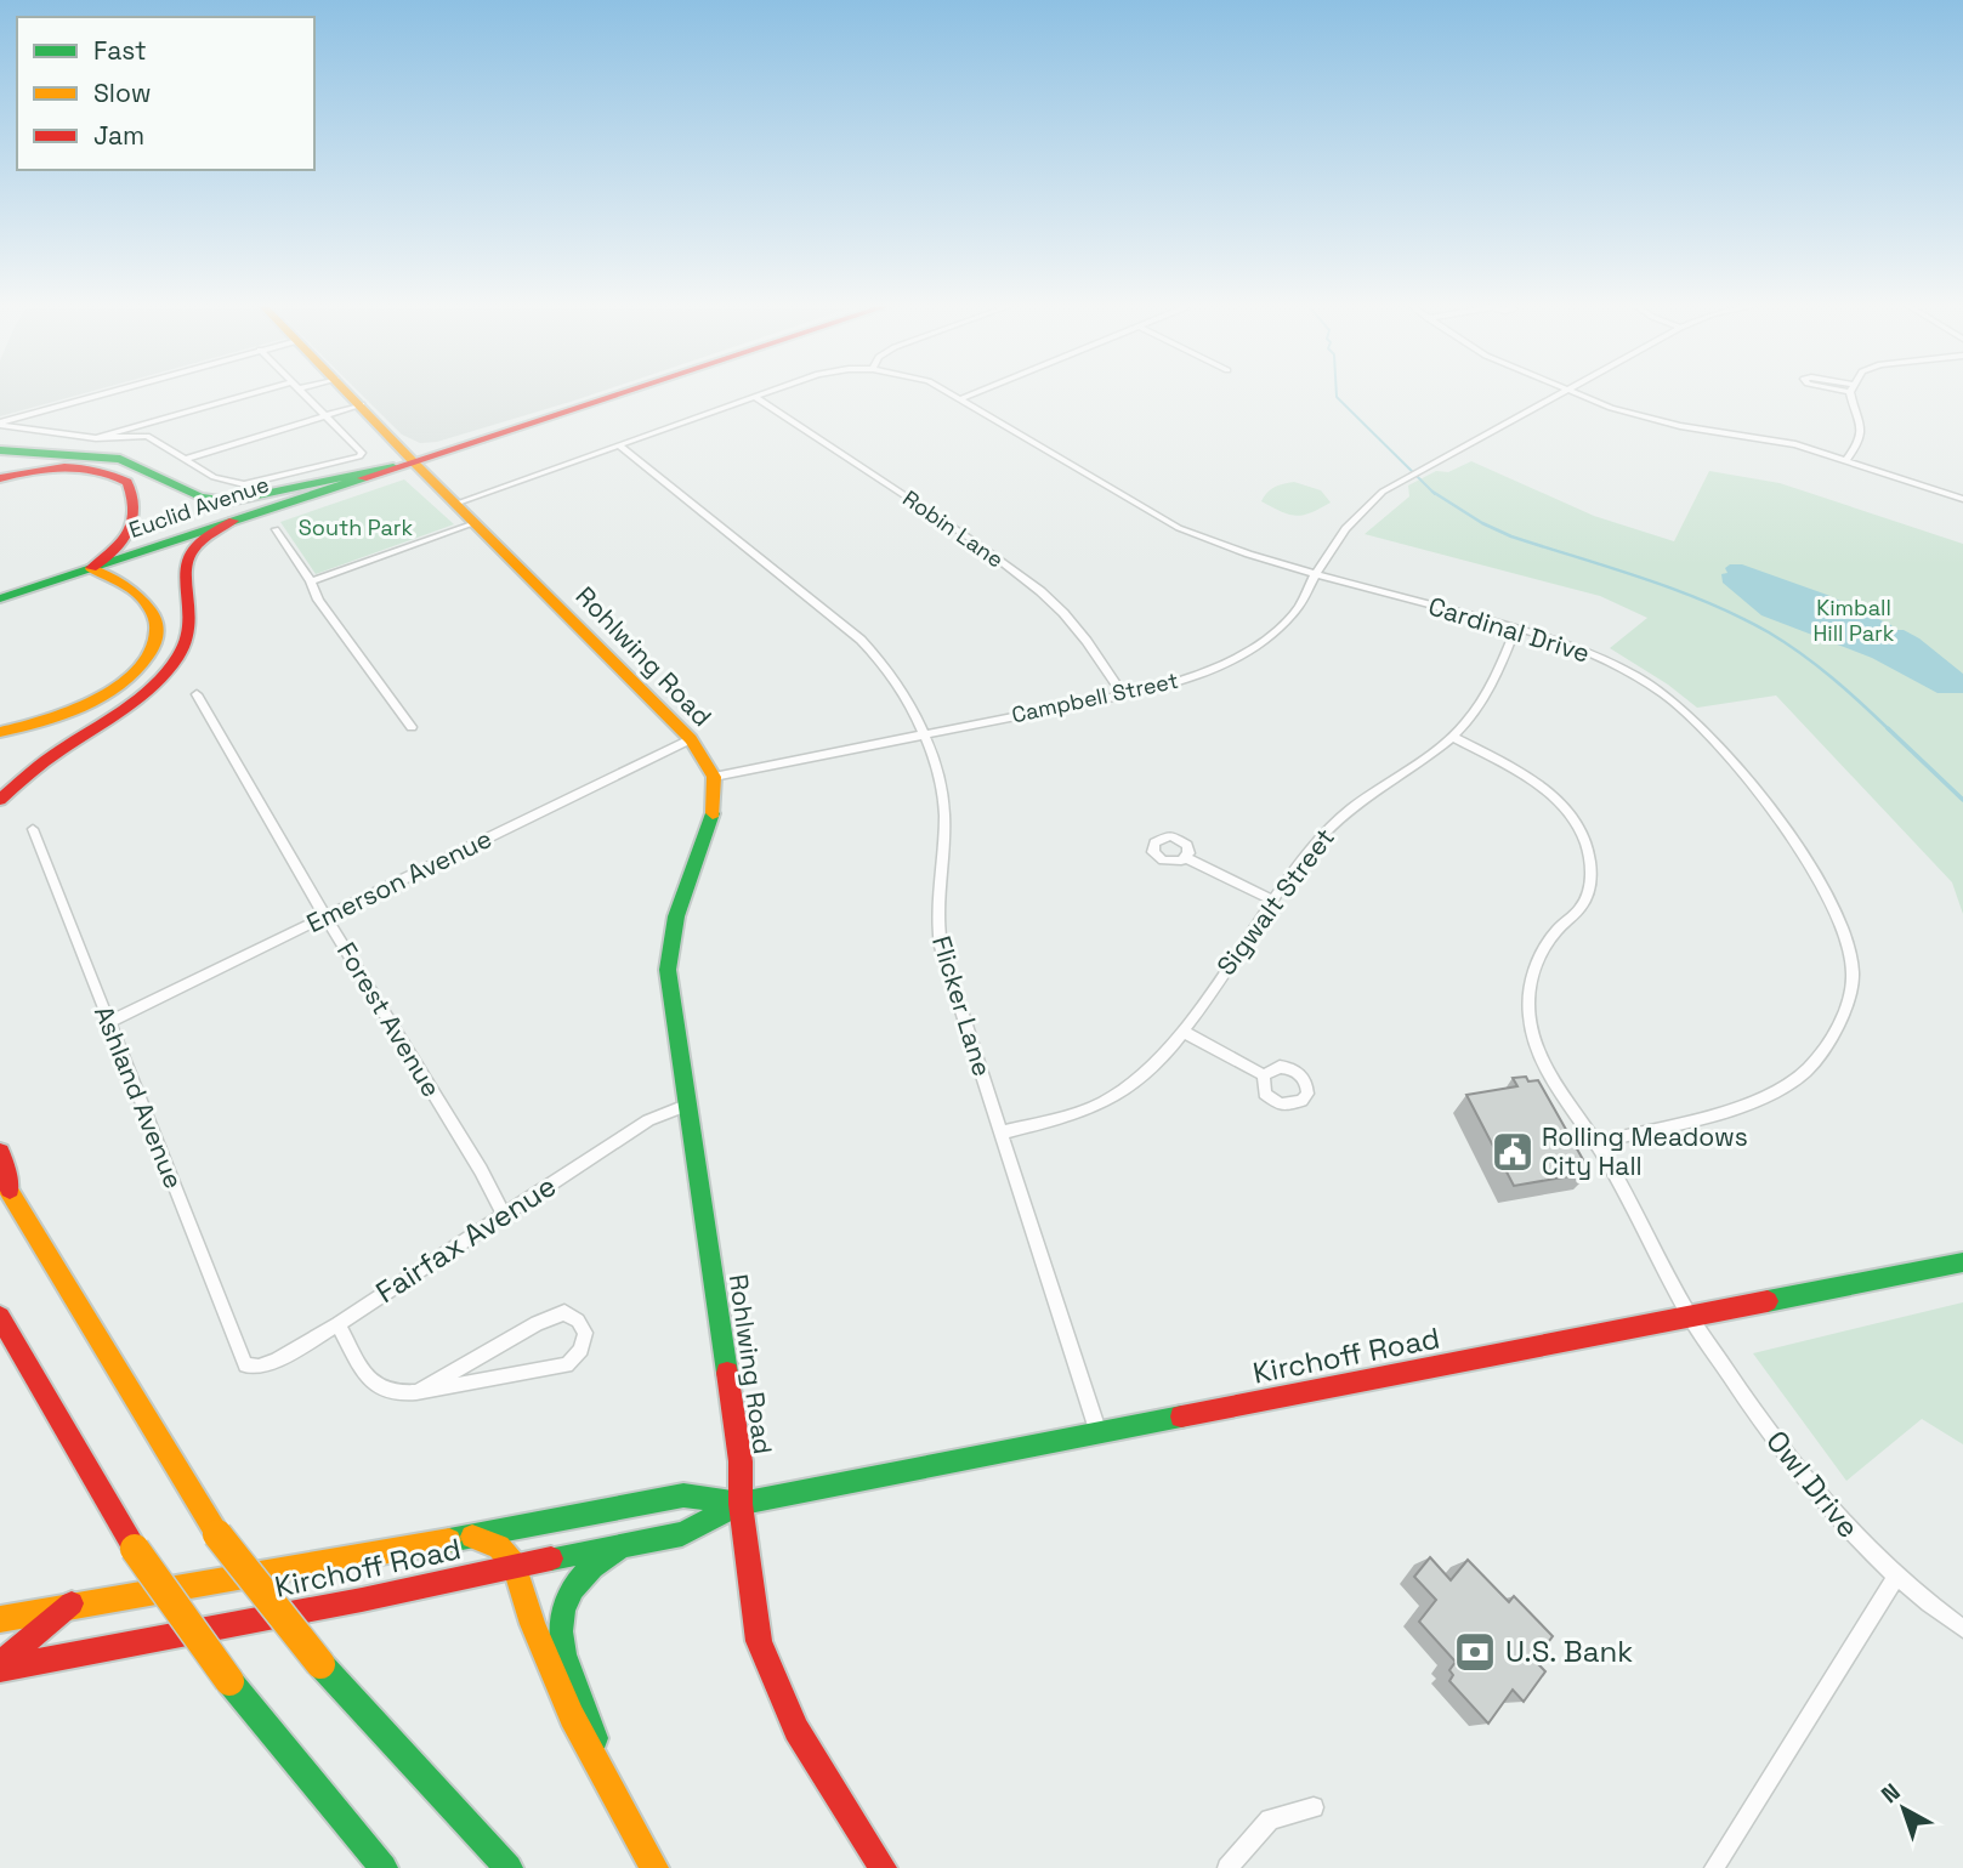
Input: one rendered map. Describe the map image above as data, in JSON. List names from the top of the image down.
{
  "streets": {
    "main road": ["Euclid Avenue", "Rohlwing Road", "Kirchoff Road"],
    "street": [
      "Robin Lane",
      "Cardinal Drive",
      "Campbell Street",
      "Emerson Avenue",
      "Sigwalt Street",
      "Flicker Lane",
      "Forest Avenue",
      "Ashland Avenue",
      "Fairfax Avenue",
      "Owl Drive"
    ]
  },
  "crossings": [
    ["Euclid Avenue", "Rohlwing Road"],
    ["Robin Lane", "Cardinal Drive"],
    ["Robin Lane", "Campbell Street"],
    ["Cardinal Drive", "Rohlwing Road"],
    ["Cardinal Drive", "Campbell Street"],
    ["Cardinal Drive", "Sigwalt Street"],
    ["Cardinal Drive", "Flicker Lane"],
    ["Cardinal Drive", "Owl Drive"],
    ["Rohlwing Road", "Campbell Street"],
    ["Rohlwing Road", "Emerson Avenue"],
    ["Rohlwing Road", "Fairfax Avenue"],
    ["Rohlwing Road", "Kirchoff Road"],
    ["Campbell Street", "Flicker Lane"],
    ["Emerson Avenue", "Forest Avenue"],
    ["Emerson Avenue", "Ashland Avenue"],
    ["Sigwalt Street", "Flicker Lane"],
    ["Sigwalt Street", "Owl Drive"],
    ["Flicker Lane", "Kirchoff Road"],
    ["Forest Avenue", "Fairfax Avenue"],
    ["Ashland Avenue", "Fairfax Avenue"],
    ["Kirchoff Road", "Owl Drive"]
  ],
  "parks": ["South Park", "Kimball Hill Park"],
  "places": {
    "public building": ["Rolling Meadows City Hall"],
    "bank": ["U.S. Bank"]
  },
  "legend": ["Fast", "Slow", "Jam"],
  "north": "top left"
}
